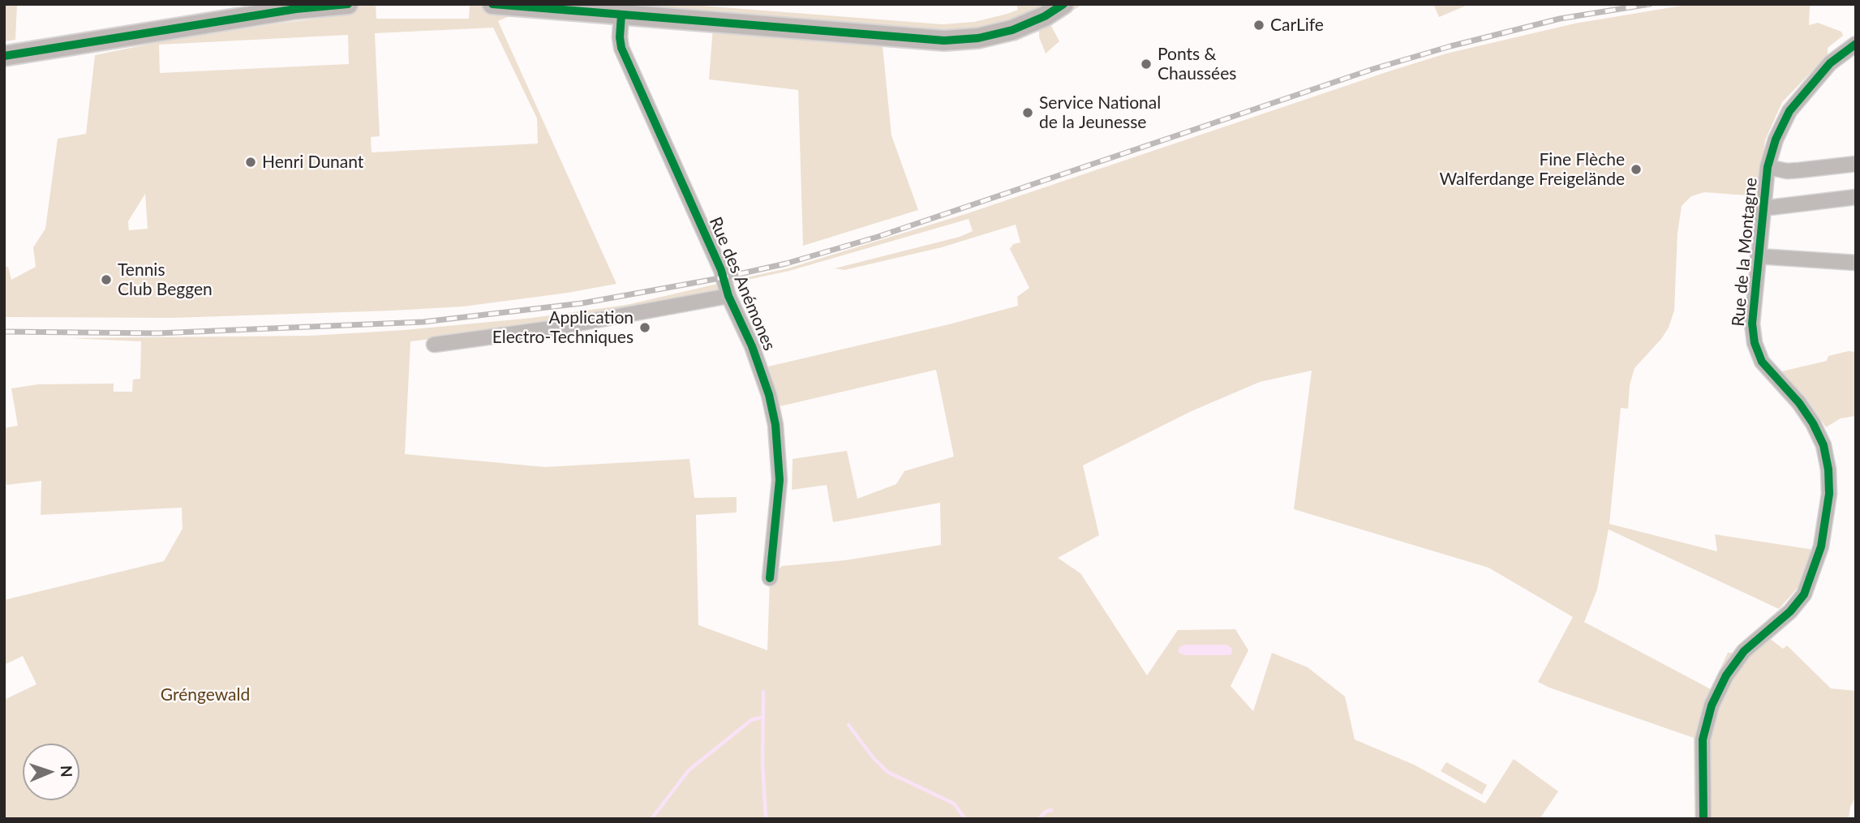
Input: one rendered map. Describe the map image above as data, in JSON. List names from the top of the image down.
{
  "streets": {
    "street": ["Rue de la Montagne", "Rue des Anémones"]
  },
  "parks": ["Gréngewald"],
  "places": [
    "CarLife",
    "Ponts & Chaussées",
    "Service National de la Jeunesse",
    "Henri Dunant",
    "Fine Flèche Walferdange Freigelände",
    "Tennis Club Beggen",
    "Application Electro-Techniques"
  ],
  "north": "right"
}
